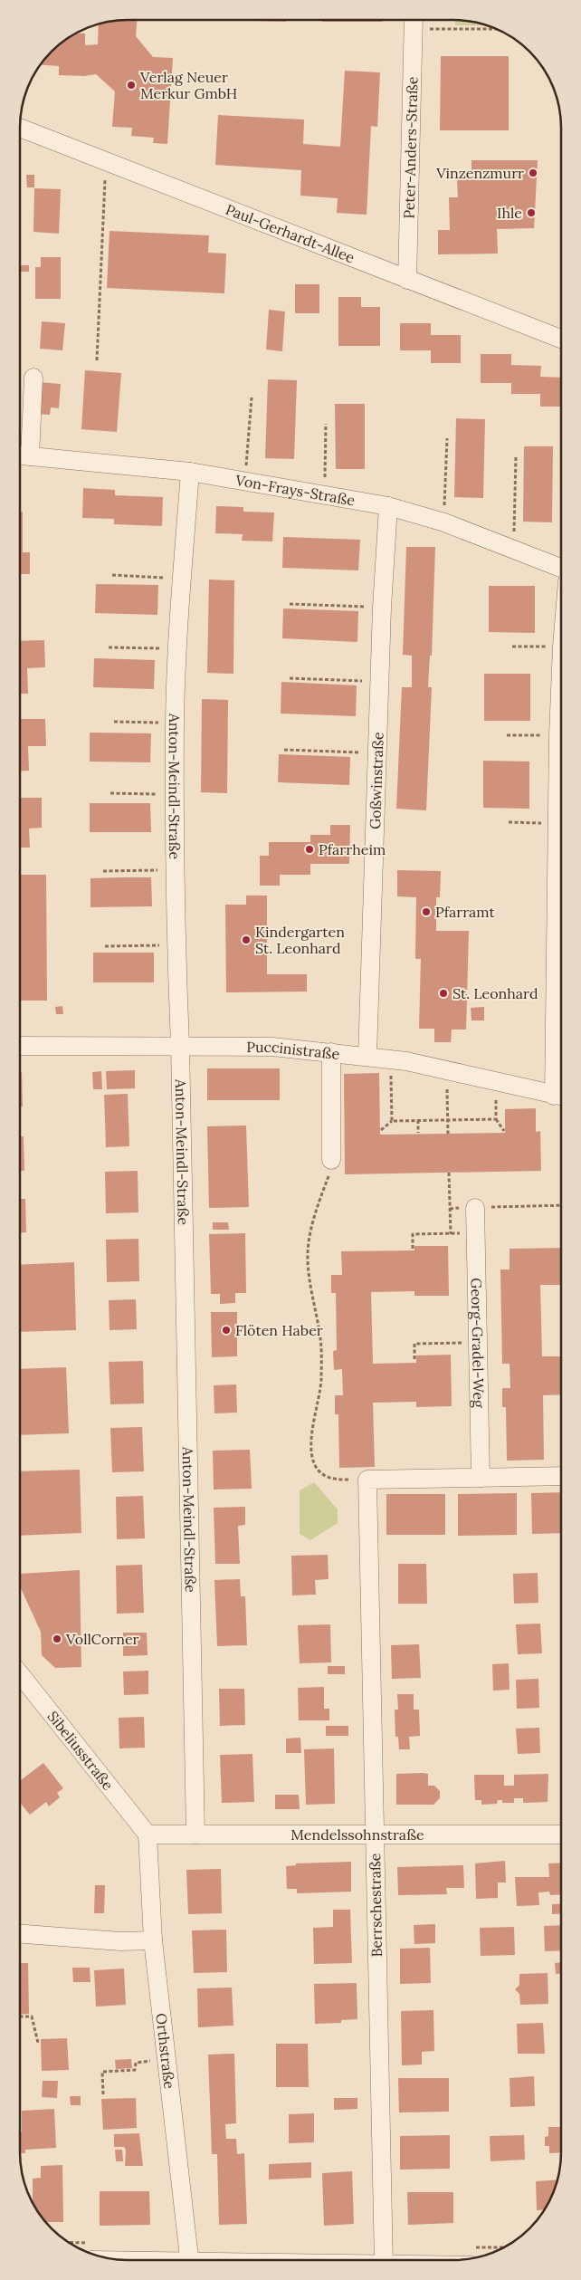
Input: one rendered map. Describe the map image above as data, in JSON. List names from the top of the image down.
{
  "streets": {
    "street": [
      "Peter-Anders-Straße",
      "Paul-Gerhardt-Allee",
      "Von-Frays-Straße",
      "Goßwinstraße",
      "Anton-Meindl-Straße",
      "Puccinistraße",
      "Georg-Gradel-Weg",
      "Sibeliusstraße",
      "Mendelssohnstraße",
      "Berrschestraße",
      "Orthstraße"
    ]
  },
  "crossings": [
    ["Peter-Anders-Straße", "Paul-Gerhardt-Allee"],
    ["Von-Frays-Straße", "Goßwinstraße"],
    ["Von-Frays-Straße", "Anton-Meindl-Straße"],
    ["Goßwinstraße", "Puccinistraße"],
    ["Anton-Meindl-Straße", "Puccinistraße"],
    ["Anton-Meindl-Straße", "Mendelssohnstraße"],
    ["Sibeliusstraße", "Mendelssohnstraße"],
    ["Sibeliusstraße", "Orthstraße"],
    ["Mendelssohnstraße", "Berrschestraße"],
    ["Mendelssohnstraße", "Orthstraße"]
  ],
  "places": [
    "Verlag Neuer Merkur GmbH",
    "Vinzenzmurr",
    "Ihle",
    "Pfarrheim",
    "Pfarramt",
    "Kindergarten St. Leonhard",
    "St. Leonhard",
    "Flöten Haber",
    "VollCorner"
  ]
}
